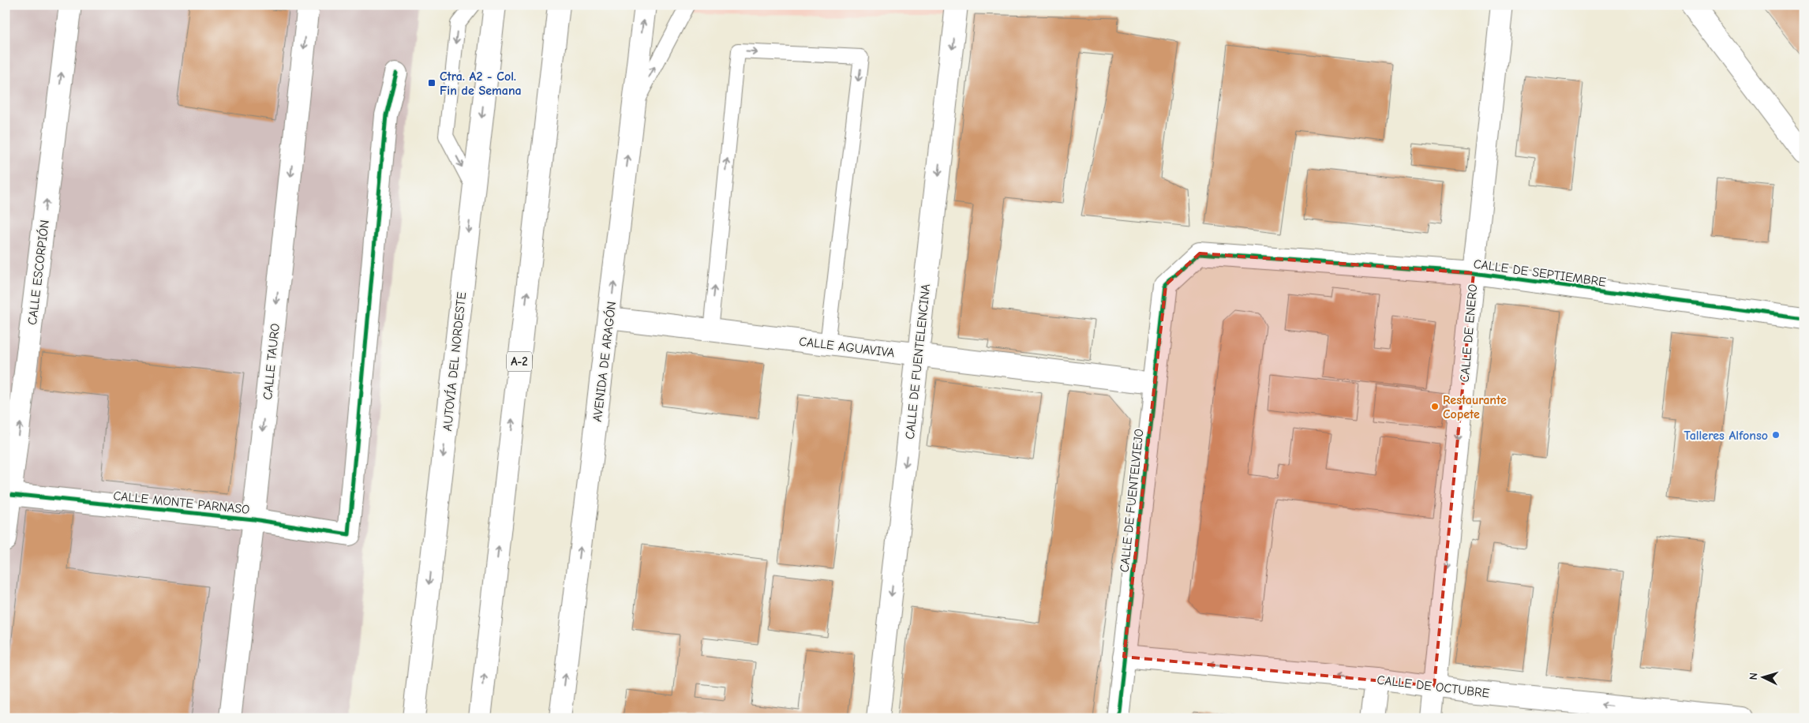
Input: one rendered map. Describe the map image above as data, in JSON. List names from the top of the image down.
{
  "streets": {
    "main road": [
      "CALLE ESCORPIÓN",
      "CALLE DE SEPTIEMBRE",
      "CALLE DE ENERO",
      "CALLE AGUAVIVA",
      "CALLE TAURO",
      "AUTOVÍA DEL NORDESTE",
      "A-2",
      "AVENIDA DE ARAGÓN",
      "CALLE DE FUENTELENCINA",
      "CALLE DE FUENTELVIEJO",
      "CALLE MONTE PARNASO",
      "CALLE DE OCTUBRE"
    ]
  },
  "crossings": [
    ["CALLE ESCORPIÓN", "CALLE MONTE PARNASO"],
    ["CALLE DE SEPTIEMBRE", "CALLE DE ENERO"],
    ["CALLE DE SEPTIEMBRE", "CALLE DE FUENTELVIEJO"],
    ["CALLE DE ENERO", "CALLE DE OCTUBRE"],
    ["CALLE AGUAVIVA", "AVENIDA DE ARAGÓN"],
    ["CALLE AGUAVIVA", "CALLE DE FUENTELENCINA"],
    ["CALLE AGUAVIVA", "CALLE DE FUENTELVIEJO"],
    ["CALLE TAURO", "CALLE MONTE PARNASO"],
    ["CALLE DE FUENTELVIEJO", "CALLE DE OCTUBRE"]
  ],
  "one_way": [
    "CALLE ESCORPIÓN",
    "CALLE DE ENERO",
    "CALLE TAURO",
    "CALLE DE FUENTELENCINA",
    "CALLE DE OCTUBRE"
  ],
  "places": {
    "transit": ["Ctra. A2 - Col. Fin de Semana"],
    "other": ["Restaurante Copete", "Talleres Alfonso"]
  },
  "north": "left"
}
